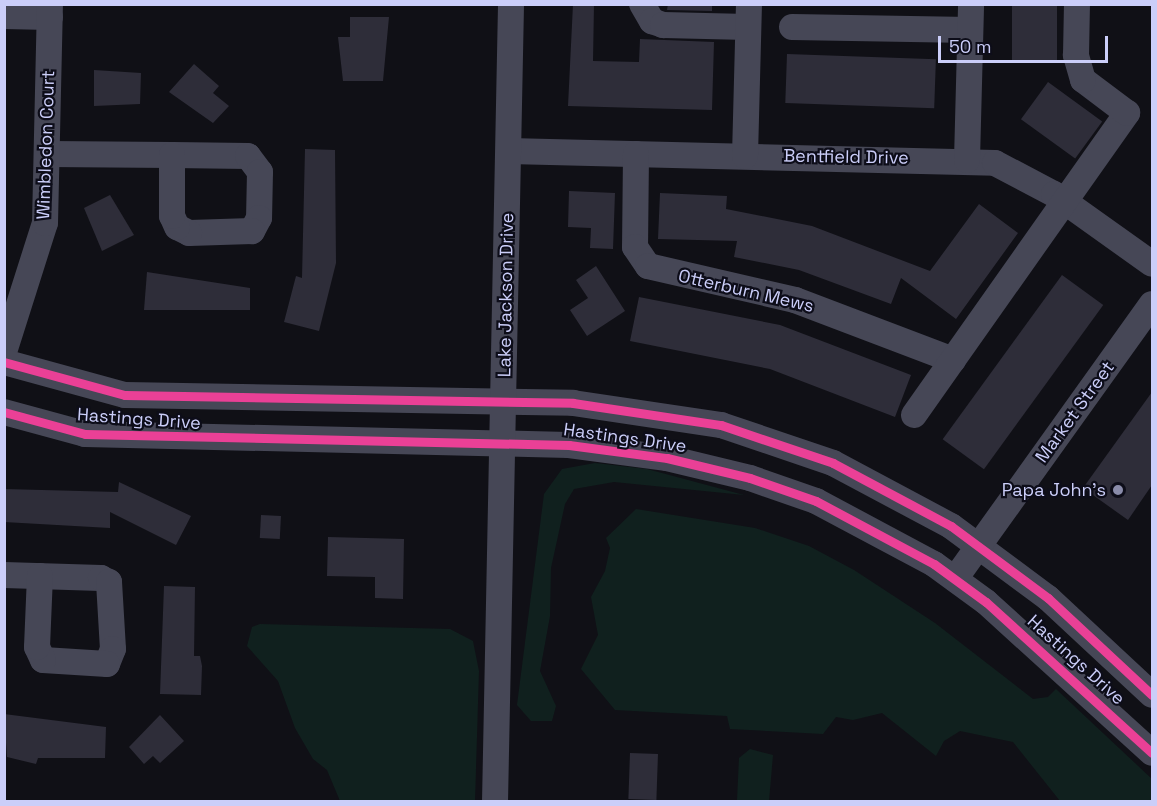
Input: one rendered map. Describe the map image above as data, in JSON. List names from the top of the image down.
{
  "streets": {
    "street": [
      "Wimbledon Court",
      "Bentfield Drive",
      "Otterburn Mews",
      "Lake Jackson Drive",
      "Market Street",
      "Hastings Drive"
    ]
  },
  "crossings": [
    ["Bentfield Drive", "Otterburn Mews"],
    ["Bentfield Drive", "Lake Jackson Drive"],
    ["Lake Jackson Drive", "Hastings Drive"],
    ["Market Street", "Hastings Drive"]
  ],
  "places": ["Papa John's"],
  "scale_bar": "50 m"
}
